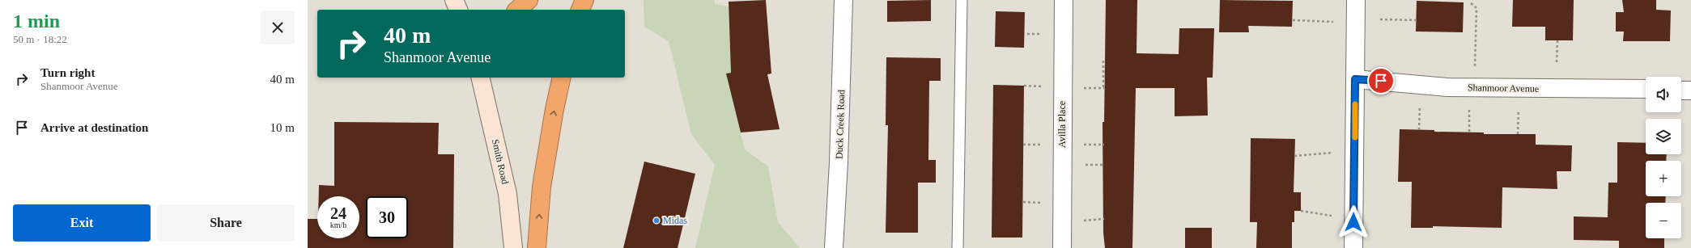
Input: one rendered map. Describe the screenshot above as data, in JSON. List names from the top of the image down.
{
  "streets": {
    "main road": ["Smith Road"],
    "street": ["Shanmoor Avenue", "Duck Creek Road", "Avilla Place"]
  },
  "places": ["Midas"],
  "page": {
    "heading": ["1 min", "50 m · 18:22"],
    "turn": ["40 m", "Shanmoor Avenue"],
    "list": [
      {
        "name": "Turn right",
        "note": "Shanmoor Avenue",
        "value": "40 m"
      },
      {
        "name": "Arrive at destination",
        "value": "10 m"
      }
    ],
    "map_buttons": ["+", "−"],
    "speed": "24 km/h",
    "limit": "30",
    "buttons": ["Exit", "Share"]
  }
}
